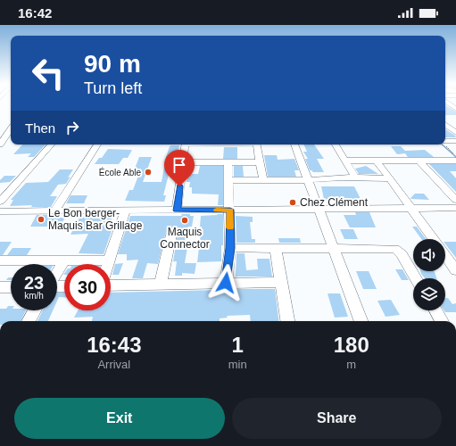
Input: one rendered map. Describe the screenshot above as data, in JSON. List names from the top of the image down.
{
  "places": [
    "École Able",
    "Chez Clément",
    "Le Bon berger- Maquis Bar Grillage",
    "Maquis Connector"
  ],
  "page": {
    "status": "16:42",
    "turn": ["90 m", "Turn left"],
    "then": "Then",
    "speed": "23 km/h",
    "limit": "30",
    "eta": [
      "16:43",
      "Arrival",
      "1",
      "min",
      "180",
      "m"
    ],
    "buttons": ["Exit", "Share"]
  }
}
